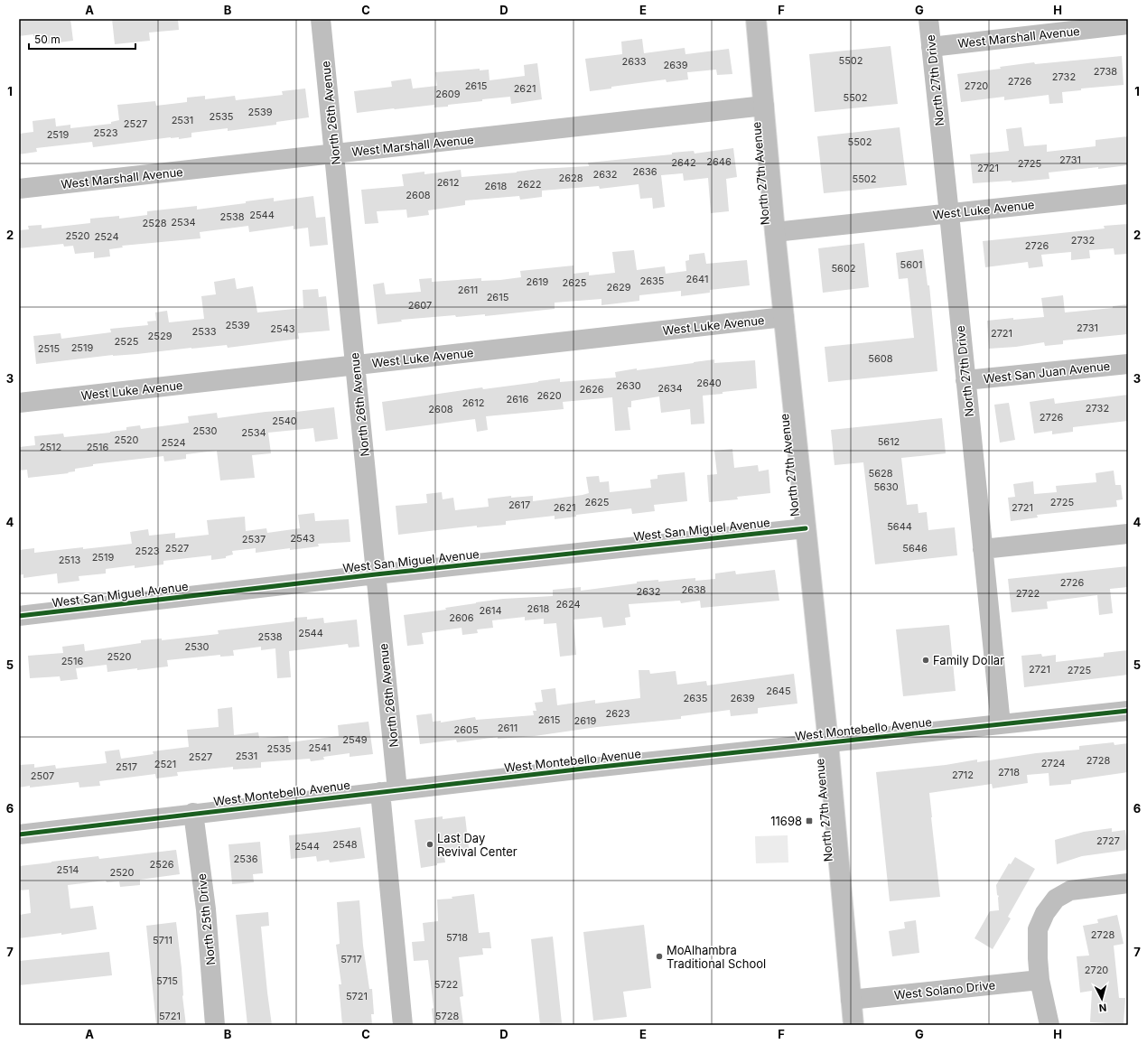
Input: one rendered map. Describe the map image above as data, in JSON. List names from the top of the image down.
{
  "streets": {
    "street": [
      "West Marshall Avenue",
      "North 27th Drive",
      "North 26th Avenue",
      "North 27th Avenue",
      "West Luke Avenue",
      "West San Juan Avenue",
      "West San Miguel Avenue",
      "West Montebello Avenue",
      "North 25th Drive",
      "West Solano Drive"
    ]
  },
  "crossings": [
    ["West Marshall Avenue", "North 27th Drive"],
    ["West Marshall Avenue", "North 26th Avenue"],
    ["West Marshall Avenue", "North 27th Avenue"],
    ["North 27th Drive", "West Luke Avenue"],
    ["North 27th Drive", "West San Juan Avenue"],
    ["North 27th Drive", "West Montebello Avenue"],
    ["North 26th Avenue", "West Luke Avenue"],
    ["North 26th Avenue", "West San Miguel Avenue"],
    ["North 26th Avenue", "West Montebello Avenue"],
    ["North 27th Avenue", "West Luke Avenue"],
    ["North 27th Avenue", "West San Miguel Avenue"],
    ["North 27th Avenue", "West Montebello Avenue"],
    ["North 27th Avenue", "West Solano Drive"],
    ["West Montebello Avenue", "North 25th Drive"]
  ],
  "places": {
    "other": ["Family Dollar", "Last Day Revival Center", "MoAlhambra Traditional School"],
    "transit": ["11698"]
  },
  "house_numbers": [
    "5502",
    "2633",
    "2639",
    "2738",
    "2732",
    "2726",
    "2615",
    "2720",
    "2621",
    "2609",
    "5502",
    "2539",
    "2535",
    "2531",
    "2527",
    "2523",
    "2519",
    "5502",
    "2731",
    "2646",
    "2642",
    "2725",
    "2721",
    "2636",
    "2632",
    "2628",
    "5502",
    "2612",
    "2622",
    "2618",
    "2608",
    "2544",
    "2538",
    "2534",
    "2528",
    "2520",
    "2524",
    "2732",
    "2726",
    "5601",
    "5602",
    "2641",
    "2635",
    "2619",
    "2625",
    "2629",
    "2611",
    "2615",
    "2607",
    "2539",
    "2731",
    "2543",
    "2533",
    "2721",
    "2529",
    "2525",
    "2519",
    "2515",
    "5608",
    "2640",
    "2630",
    "2634",
    "2626",
    "2620",
    "2616",
    "2612",
    "2732",
    "2608",
    "2726",
    "2540",
    "2530",
    "2534",
    "2520",
    "5612",
    "2524",
    "2512",
    "2516",
    "5628",
    "5630",
    "2625",
    "2725",
    "2617",
    "2621",
    "2721",
    "5644",
    "2543",
    "2537",
    "2527",
    "5646",
    "2523",
    "2519",
    "2513",
    "2726",
    "2638",
    "2632",
    "2722",
    "2624",
    "2618",
    "2614",
    "2606",
    "2544",
    "2538",
    "2530",
    "2520",
    "2516",
    "2721",
    "2725",
    "2645",
    "2635",
    "2639",
    "2623",
    "2615",
    "2619",
    "2611",
    "2605",
    "2549",
    "2541",
    "2535",
    "2531",
    "2527",
    "2728",
    "2724",
    "2521",
    "2517",
    "2718",
    "2712",
    "2507",
    "2727",
    "2548",
    "2544",
    "2536",
    "2526",
    "2514",
    "2520",
    "2728",
    "5718",
    "5711",
    "5717",
    "2720",
    "5715",
    "5722",
    "5721",
    "5721",
    "5728"
  ],
  "scale_bar": "50 m",
  "north": "bottom",
  "grid": {
    "columns": [
      "A",
      "B",
      "C",
      "D",
      "E",
      "F",
      "G",
      "H"
    ],
    "rows": [
      "1",
      "2",
      "3",
      "4",
      "5",
      "6",
      "7"
    ]
  }
}
